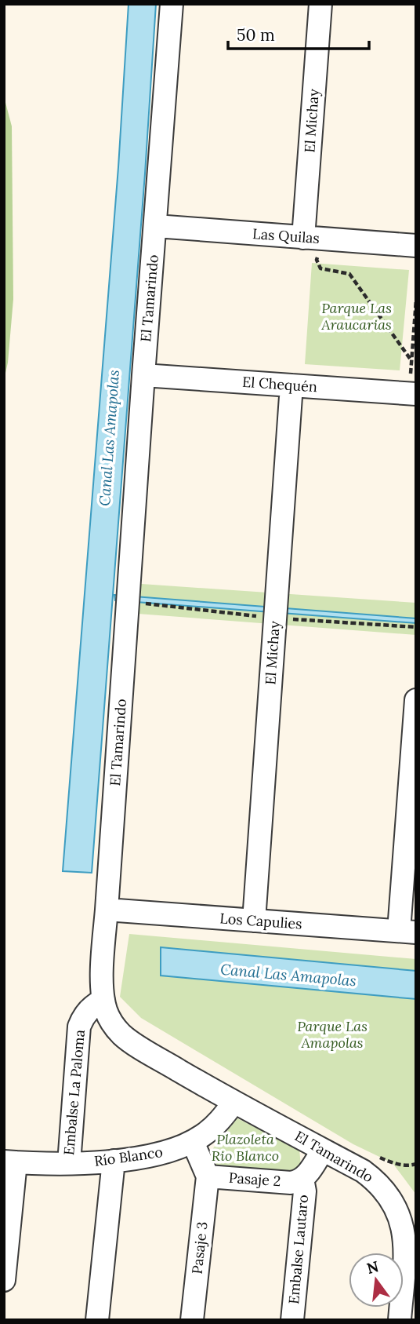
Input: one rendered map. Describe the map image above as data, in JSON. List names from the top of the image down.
{
  "streets": {
    "street": [
      "El Michay",
      "Las Quilas",
      "El Tamarindo",
      "El Chequén",
      "Los Capulies",
      "Embalse La Paloma",
      "Río Blanco",
      "Pasaje 2",
      "Pasaje 3",
      "Embalse Lautaro"
    ]
  },
  "crossings": [
    ["El Michay", "Las Quilas"],
    ["El Michay", "El Chequén"],
    ["El Michay", "Los Capulies"],
    ["Las Quilas", "El Tamarindo"],
    ["El Tamarindo", "El Chequén"],
    ["El Tamarindo", "Los Capulies"],
    ["El Tamarindo", "Embalse La Paloma"],
    ["El Tamarindo", "Río Blanco"],
    ["Embalse La Paloma", "Río Blanco"],
    ["Pasaje 2", "Pasaje 3"],
    ["Pasaje 2", "Embalse Lautaro"]
  ],
  "water": ["Canal Las Amapolas"],
  "parks": ["Parque Las Araucarias", "Parque Las Amapolas", "Plazoleta Rio Blanco"],
  "scale_bar": "50 m",
  "north": "top"
}
